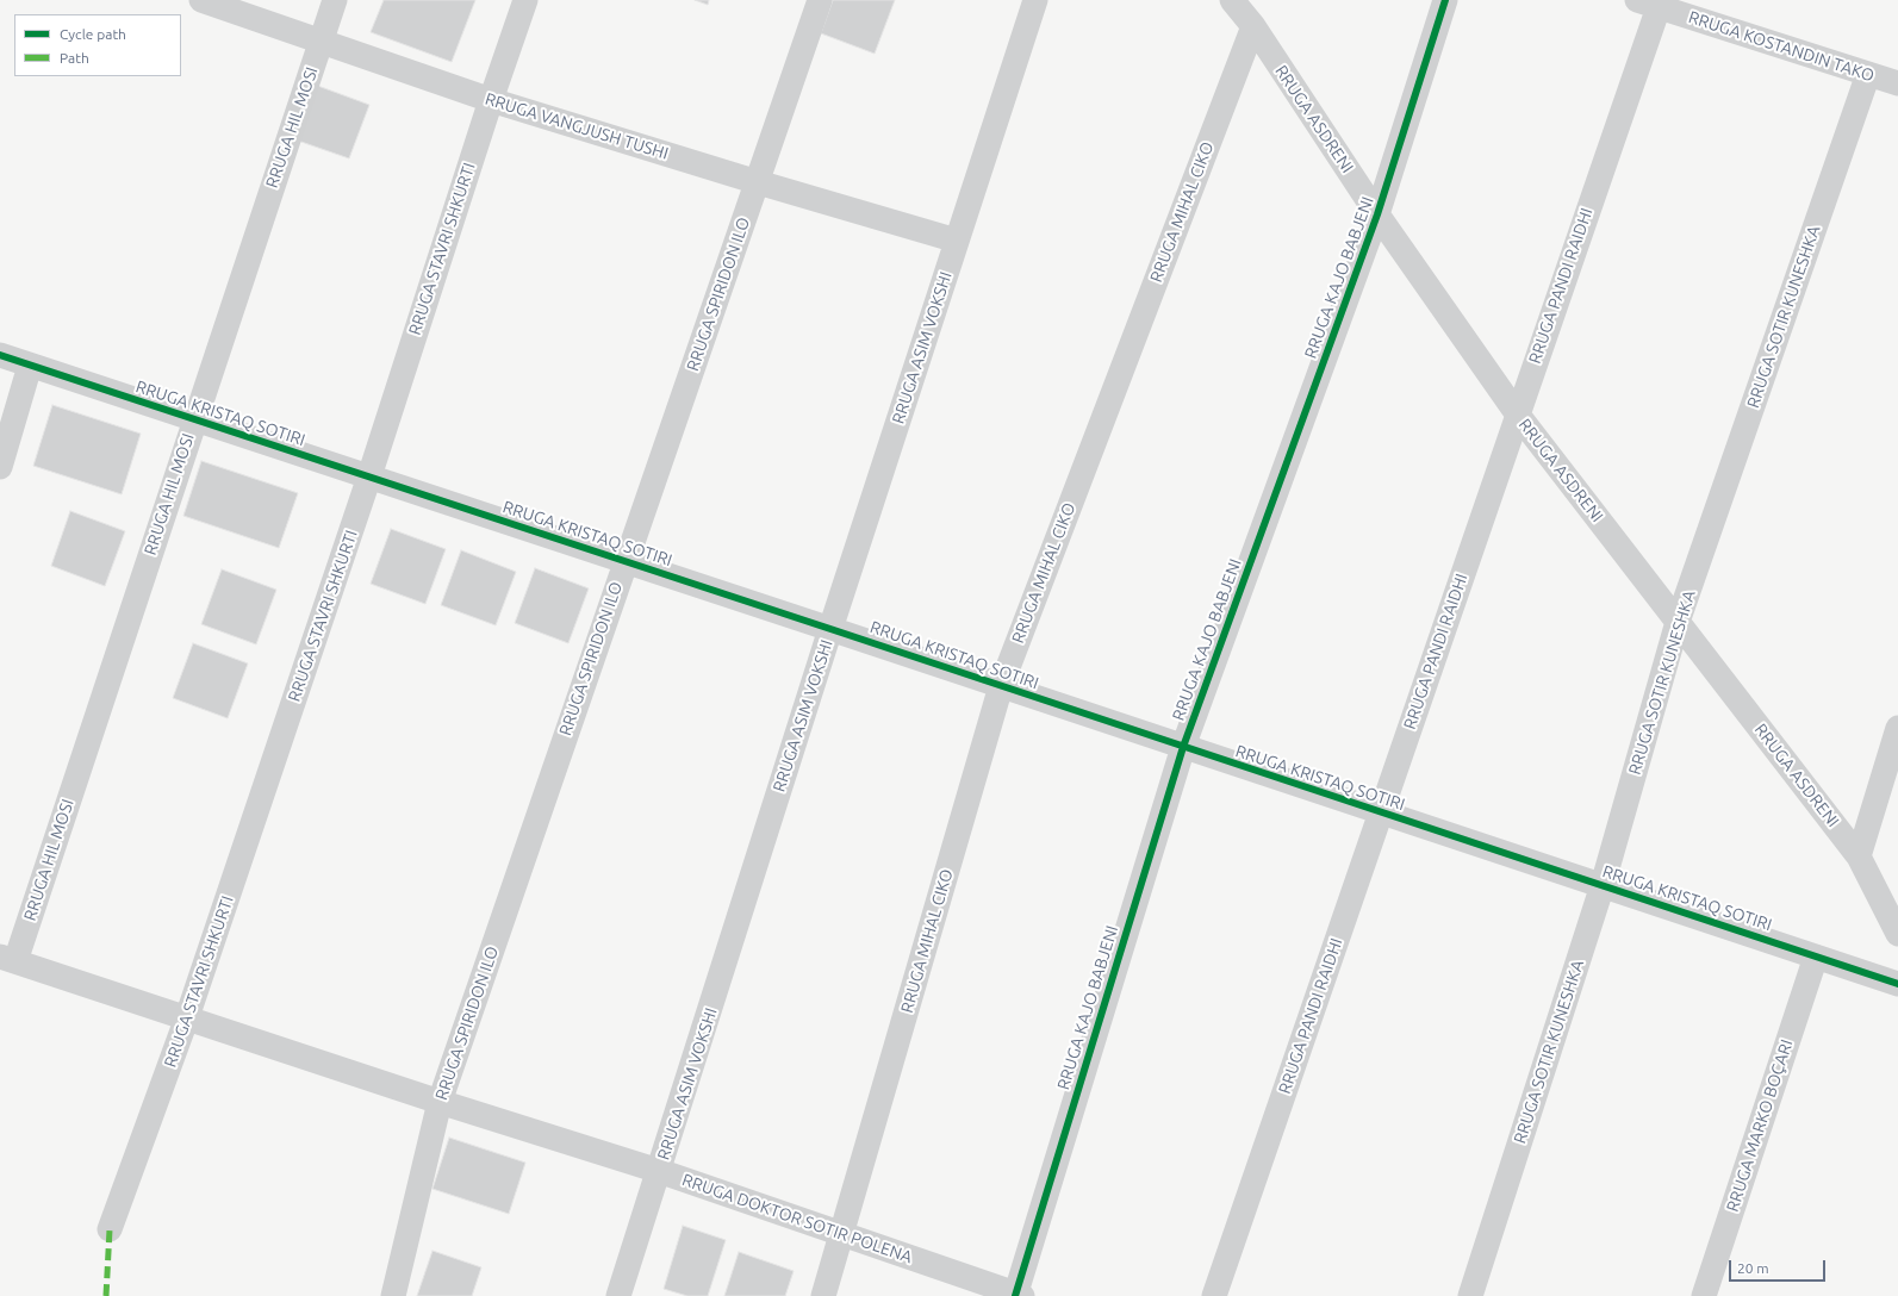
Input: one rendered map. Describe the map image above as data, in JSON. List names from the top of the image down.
{
  "streets": {
    "street": [
      "RRUGA KOSTANDIN TAKO",
      "RRUGA ASDRENI",
      "RRUGA VANGJUSH TUSHI",
      "RRUGA HIL MOSI",
      "RRUGA MIHAL CIKO",
      "RRUGA STAVRI SHKURTI",
      "RRUGA KAJO BABJENI",
      "RRUGA PANDI RAIDHI",
      "RRUGA SPIRIDON ILO",
      "RRUGA SOTIR KUNESHKA",
      "RRUGA ASIM VOKSHI",
      "RRUGA KRISTAQ SOTIRI",
      "RRUGA MARKO BOÇARI",
      "RRUGA DOKTOR SOTIR POLENA"
    ]
  },
  "crossings": [
    ["RRUGA KOSTANDIN TAKO", "RRUGA PANDI RAIDHI"],
    ["RRUGA KOSTANDIN TAKO", "RRUGA SOTIR KUNESHKA"],
    ["RRUGA ASDRENI", "RRUGA MIHAL CIKO"],
    ["RRUGA ASDRENI", "RRUGA KAJO BABJENI"],
    ["RRUGA ASDRENI", "RRUGA PANDI RAIDHI"],
    ["RRUGA ASDRENI", "RRUGA SOTIR KUNESHKA"],
    ["RRUGA VANGJUSH TUSHI", "RRUGA HIL MOSI"],
    ["RRUGA VANGJUSH TUSHI", "RRUGA STAVRI SHKURTI"],
    ["RRUGA VANGJUSH TUSHI", "RRUGA SPIRIDON ILO"],
    ["RRUGA VANGJUSH TUSHI", "RRUGA ASIM VOKSHI"],
    ["RRUGA HIL MOSI", "RRUGA KRISTAQ SOTIRI"],
    ["RRUGA HIL MOSI", "RRUGA DOKTOR SOTIR POLENA"],
    ["RRUGA MIHAL CIKO", "RRUGA KRISTAQ SOTIRI"],
    ["RRUGA MIHAL CIKO", "RRUGA DOKTOR SOTIR POLENA"],
    ["RRUGA STAVRI SHKURTI", "RRUGA KRISTAQ SOTIRI"],
    ["RRUGA STAVRI SHKURTI", "RRUGA DOKTOR SOTIR POLENA"],
    ["RRUGA KAJO BABJENI", "RRUGA KRISTAQ SOTIRI"],
    ["RRUGA KAJO BABJENI", "RRUGA DOKTOR SOTIR POLENA"],
    ["RRUGA PANDI RAIDHI", "RRUGA KRISTAQ SOTIRI"],
    ["RRUGA SPIRIDON ILO", "RRUGA KRISTAQ SOTIRI"],
    ["RRUGA SPIRIDON ILO", "RRUGA DOKTOR SOTIR POLENA"],
    ["RRUGA SOTIR KUNESHKA", "RRUGA KRISTAQ SOTIRI"],
    ["RRUGA ASIM VOKSHI", "RRUGA KRISTAQ SOTIRI"],
    ["RRUGA ASIM VOKSHI", "RRUGA DOKTOR SOTIR POLENA"],
    ["RRUGA KRISTAQ SOTIRI", "RRUGA MARKO BOÇARI"]
  ],
  "legend": ["Cycle path", "Path"],
  "scale_bar": "20 m"
}
